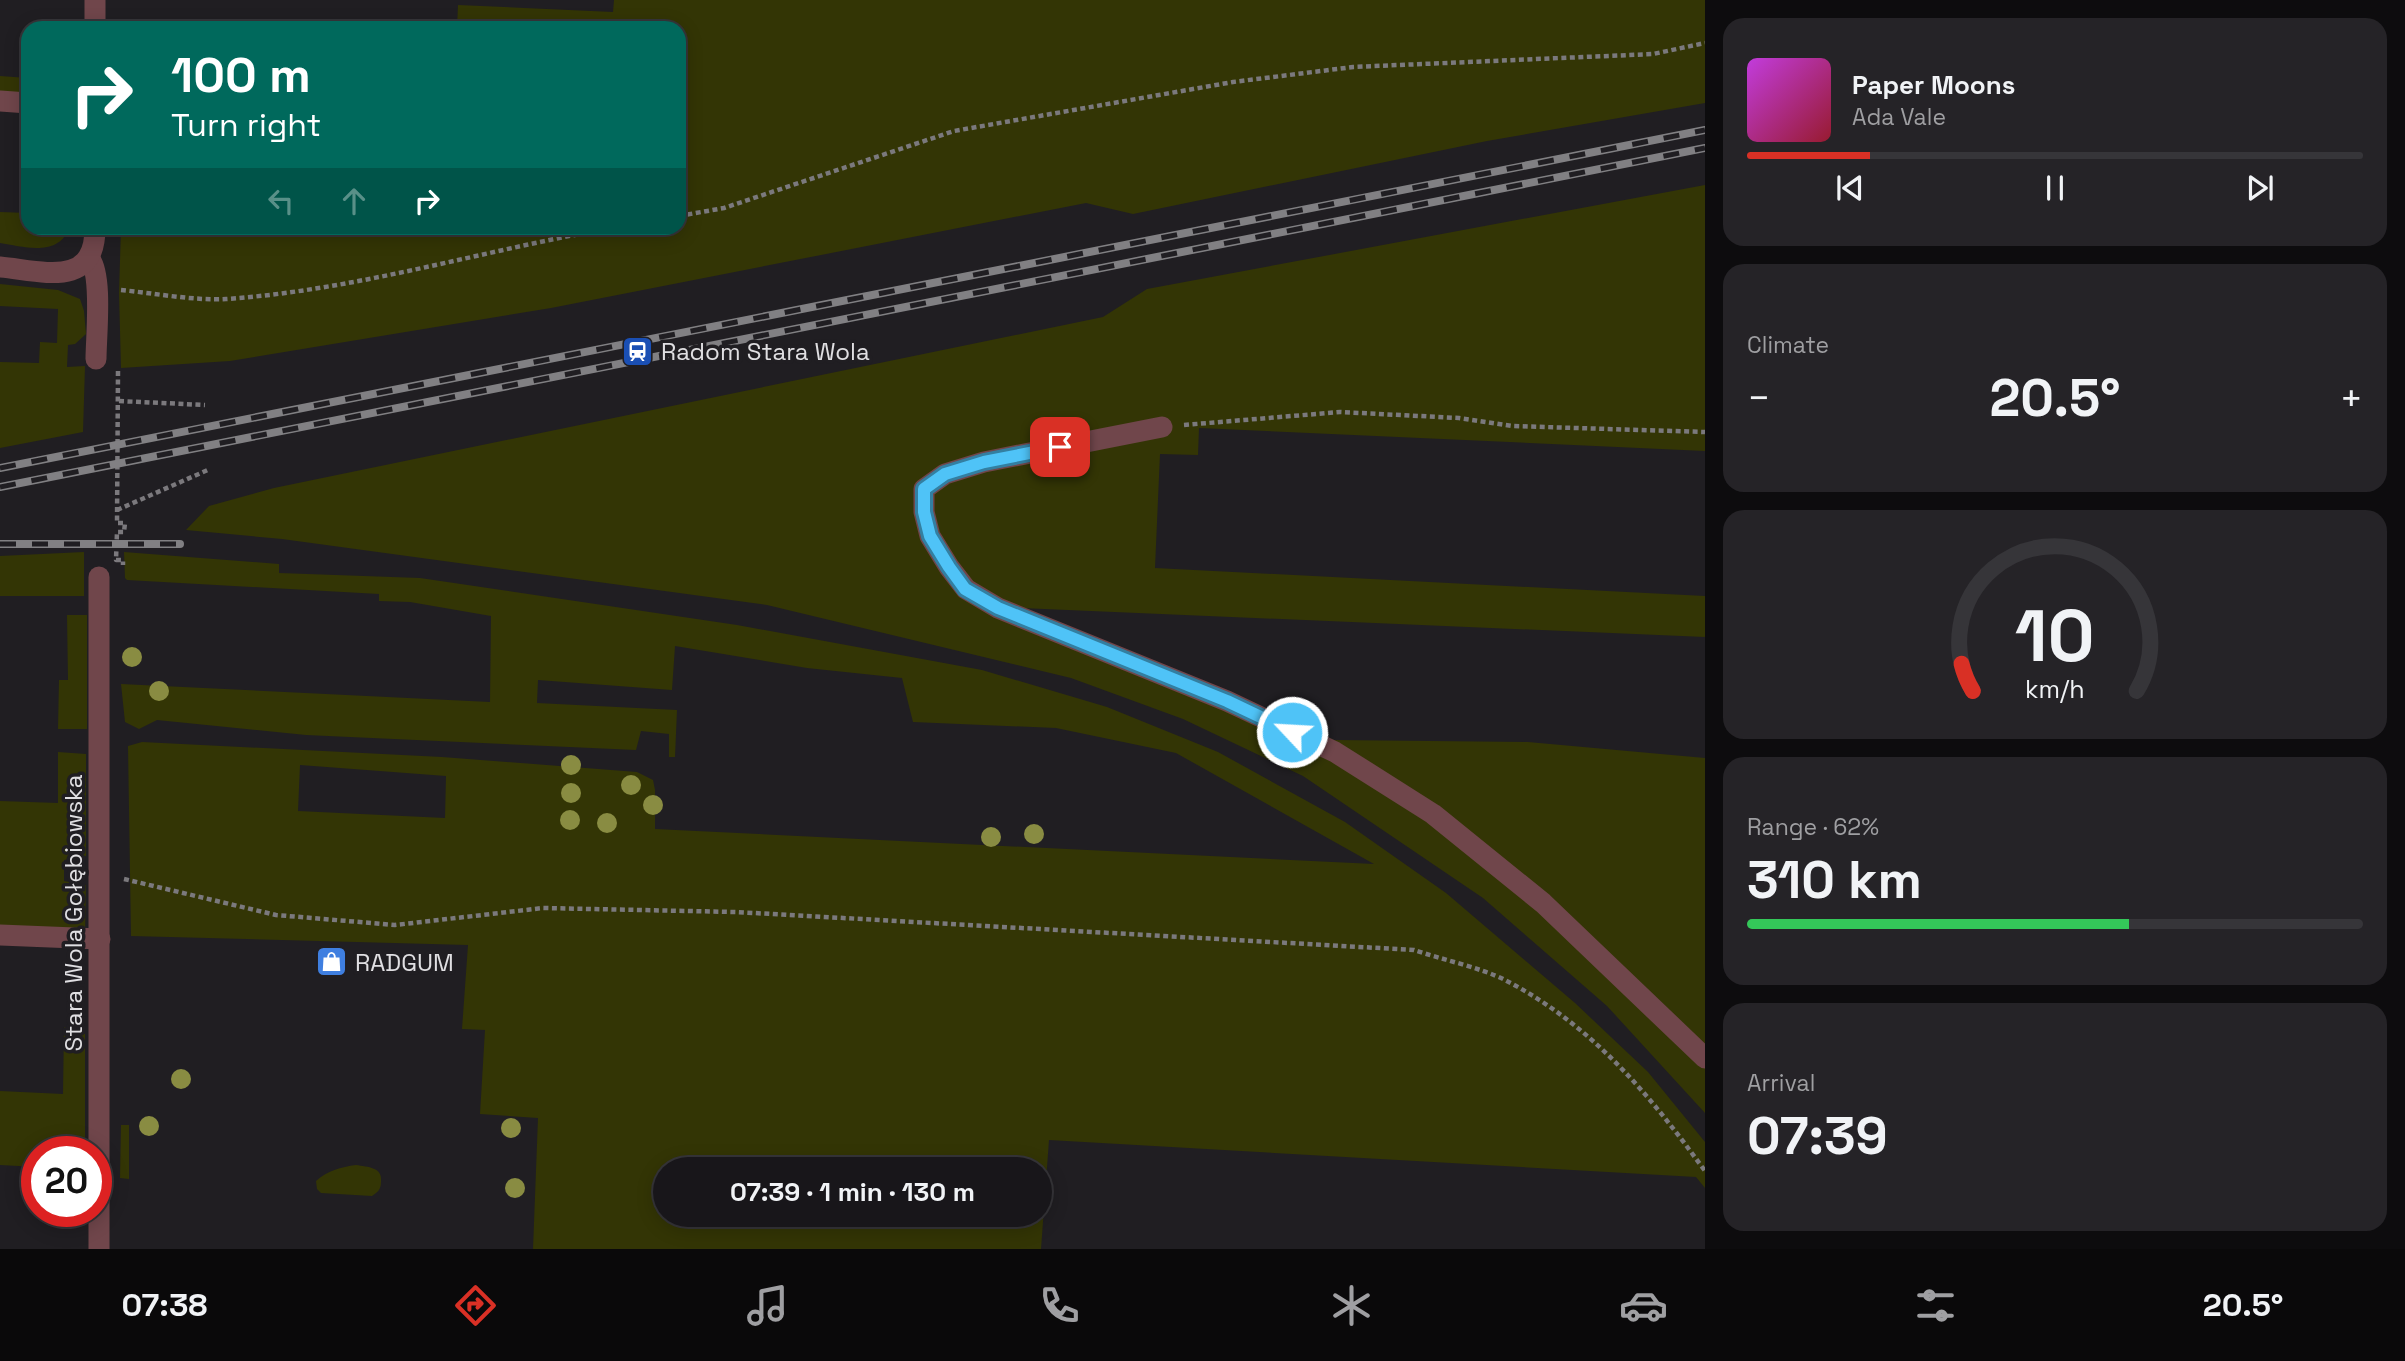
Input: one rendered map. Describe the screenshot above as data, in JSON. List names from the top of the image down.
{
  "streets": {
    "street": ["Stara Wola Gołębiowska"]
  },
  "places": {
    "station": ["Radom Stara Wola"],
    "shop": ["RADGUM"]
  },
  "page": {
    "turn": ["100 m", "Turn right"],
    "song": ["Paper Moons", "Ada Vale"],
    "tile": [
      "Climate",
      ["Range · 62%", "310 km"],
      ["Arrival", "07:39"]
    ],
    "heat": ["−", "20.5°", "+"],
    "limit": "20",
    "trip": "07:39 · 1 min · 130 m",
    "tabs": ["07:38", "20.5°"],
    "gauge": ["10", "km/h"]
  }
}
